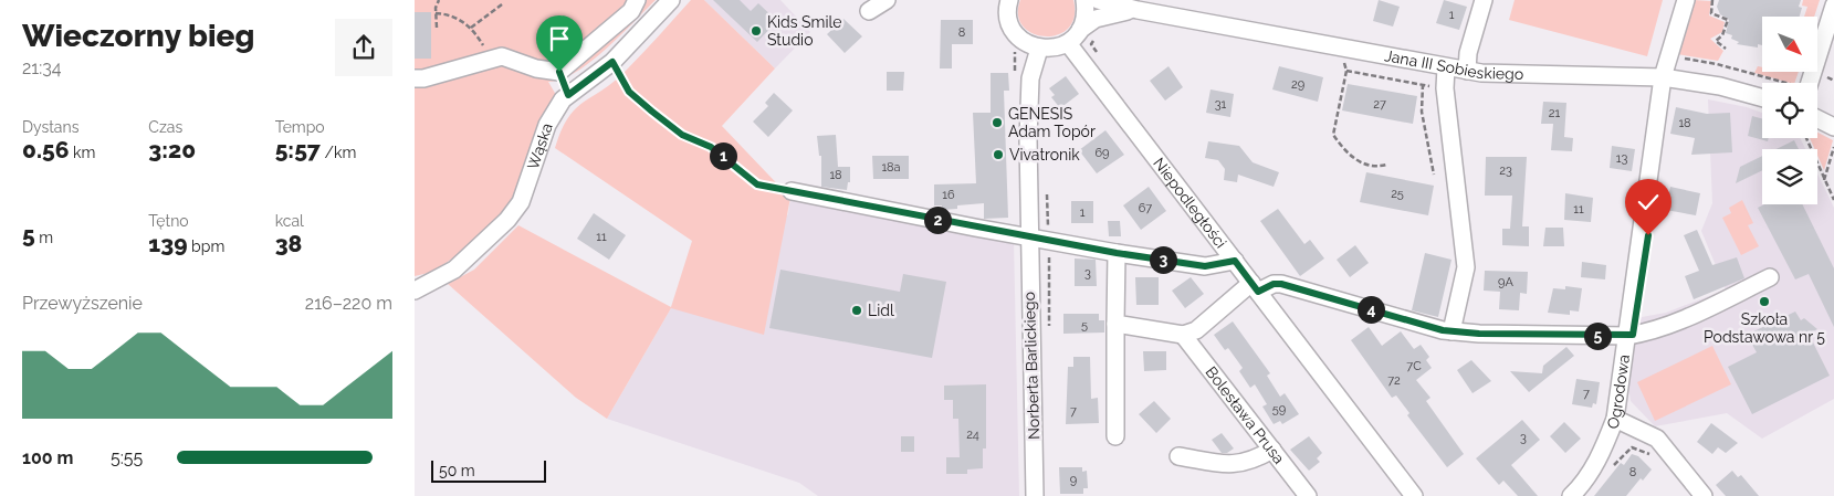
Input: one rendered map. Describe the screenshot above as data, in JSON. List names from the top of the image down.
{
  "streets": {
    "street": [
      "Jana III Sobieskiego",
      "Wąska",
      "Niepodległości",
      "Norberta Barlickiego",
      "Ogrodowa",
      "Bolesława Prusa"
    ]
  },
  "crossings": [
    ["Jana III Sobieskiego", "Ogrodowa"]
  ],
  "places": [
    "Kids Smile Studio",
    "GENESIS Adam Topór",
    "Vivatronik",
    "Szkoła Podstawowa nr 5",
    "Lidl"
  ],
  "house_numbers": [
    "1",
    "8",
    "29",
    "31",
    "27",
    "21",
    "18",
    "69",
    "13",
    "18a",
    "23",
    "18",
    "25",
    "16",
    "67",
    "11",
    "1",
    "11",
    "3",
    "9A",
    "5",
    "7C",
    "72",
    "7",
    "59",
    "7",
    "24",
    "3",
    "8",
    "9"
  ],
  "scale_bar": "50 m",
  "north": "bottom right",
  "page": {
    "heading": ["Wieczorny bieg", "21:34"],
    "stats": [
      ["Dystans", "0.56 km"],
      ["Czas", "3:20"],
      ["Tempo", "5:57 /km"],
      ["5 m"],
      ["Tętno", "139 bpm"],
      ["kcal", "38"]
    ],
    "pins": [
      "1",
      "2",
      "3",
      "4",
      "5"
    ],
    "chart": ["Przewyższenie", "216–220 m"],
    "list": [
      {
        "name": "100 m",
        "note": "5:55"
      }
    ],
    "scale": "50 m"
  }
}
